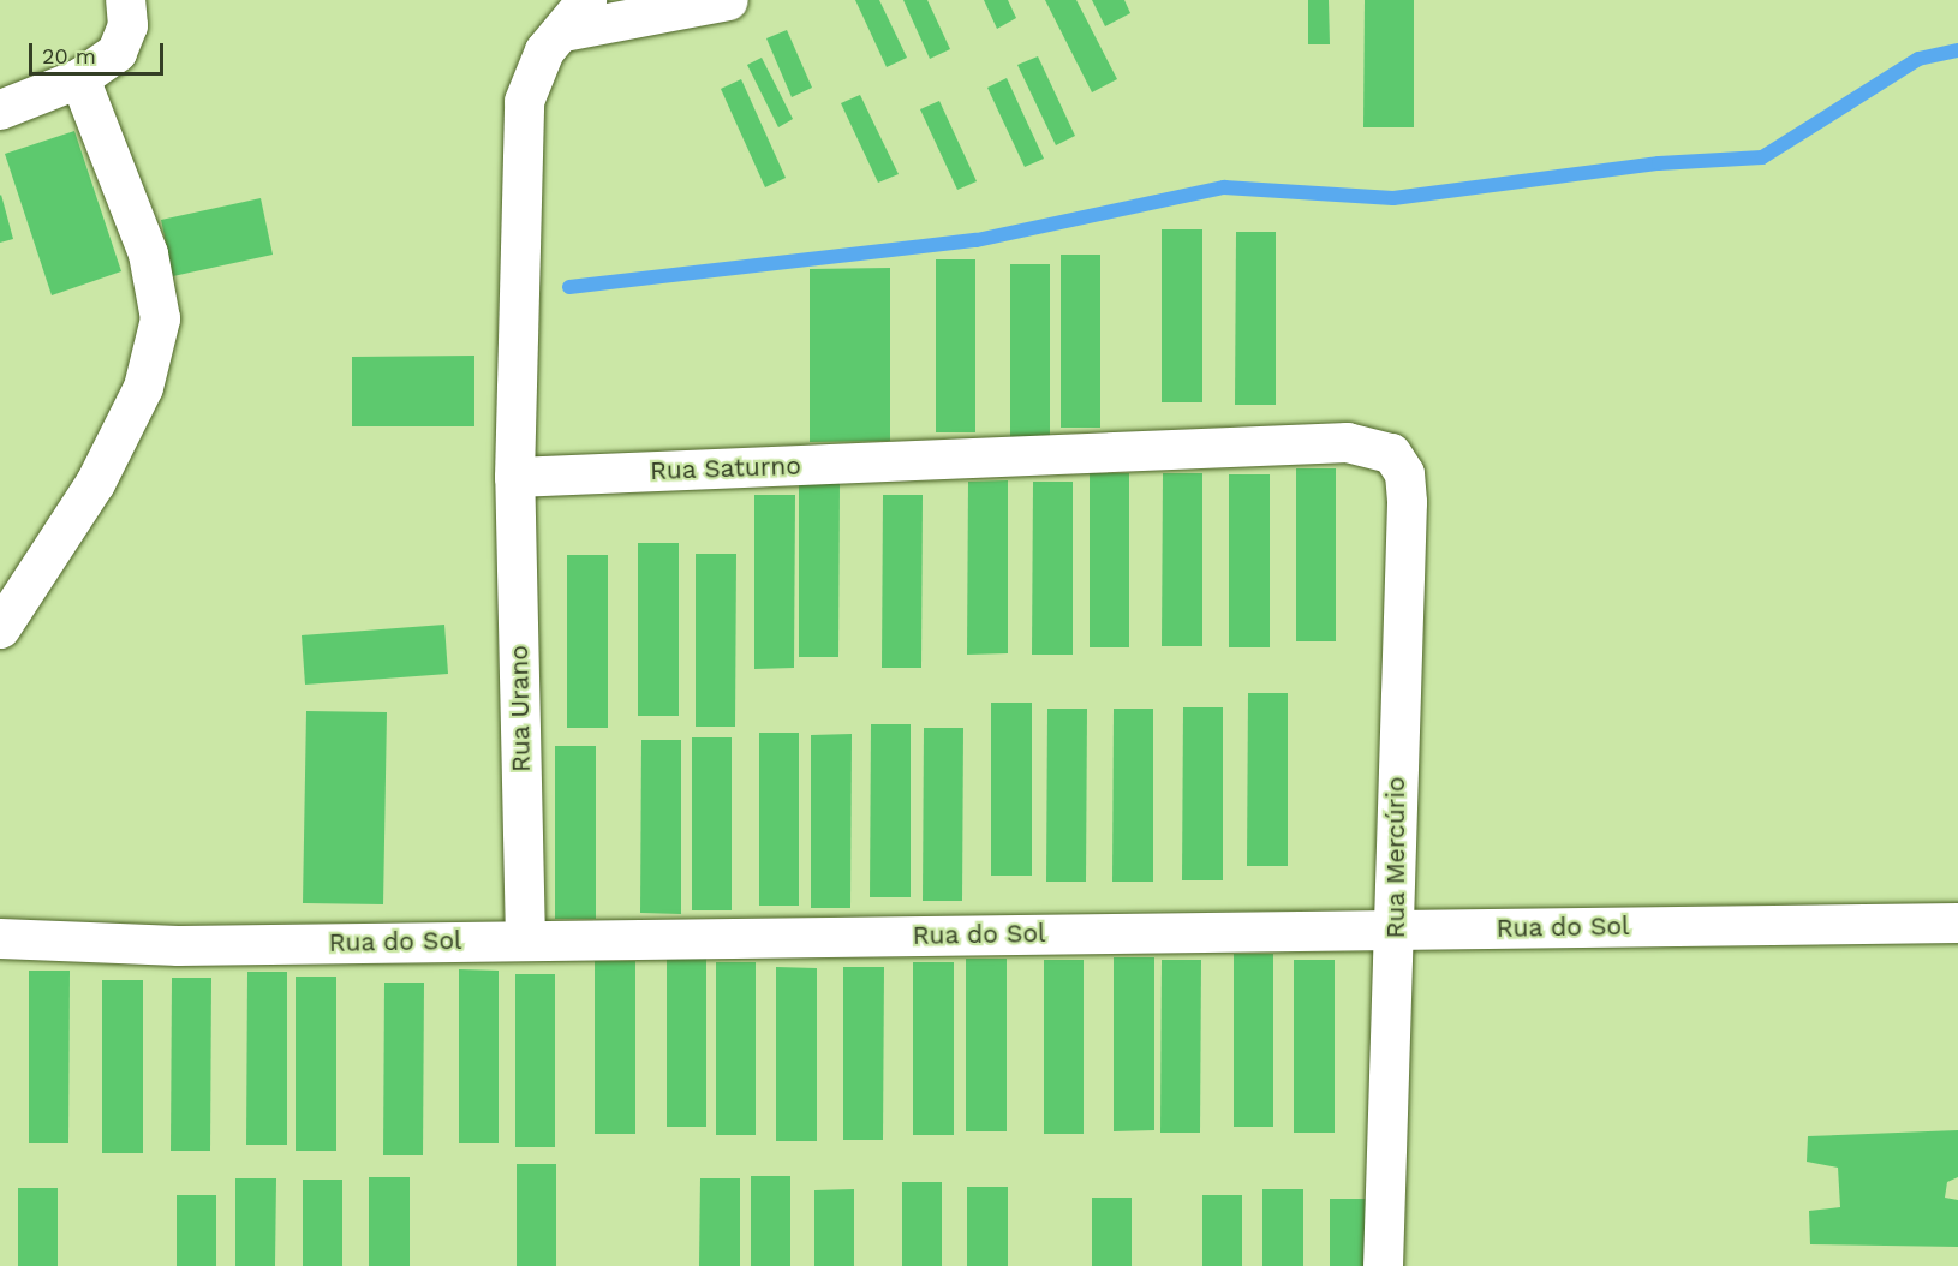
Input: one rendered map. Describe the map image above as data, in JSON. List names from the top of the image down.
{
  "streets": {
    "street": [
      "Rua Saturno",
      "Rua Urano",
      "Rua Mercúrio",
      "Rua do Sol"
    ]
  },
  "crossings": [
    ["Rua Saturno", "Rua Urano"],
    ["Rua Saturno", "Rua Mercúrio"],
    ["Rua Urano", "Rua do Sol"],
    ["Rua Mercúrio", "Rua do Sol"]
  ],
  "scale_bar": "20 m"
}
